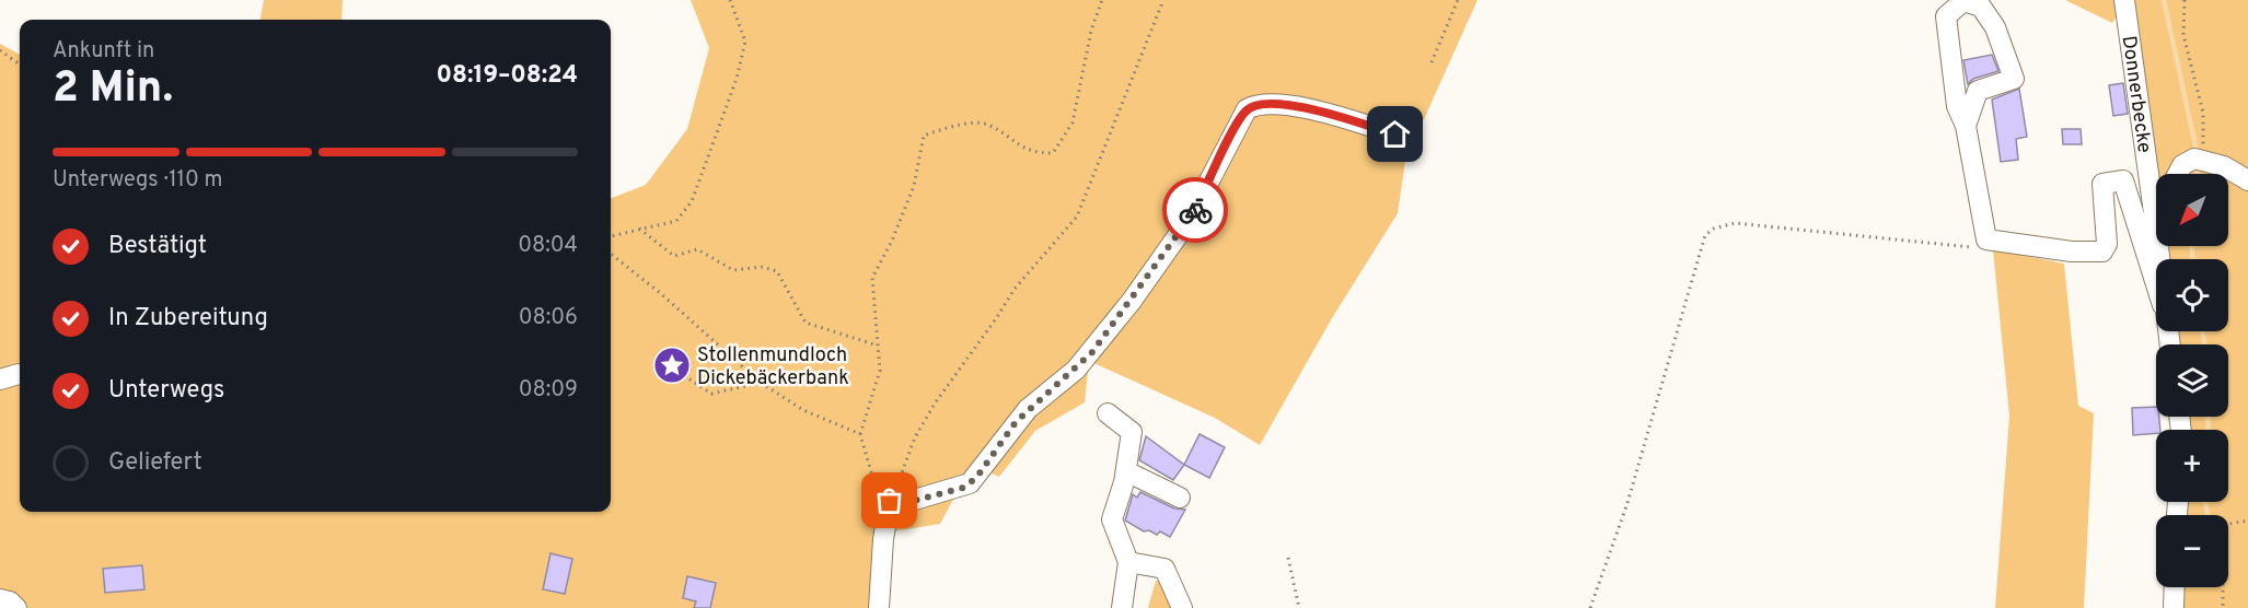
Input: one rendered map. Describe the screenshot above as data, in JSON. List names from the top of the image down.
{
  "streets": {
    "street": ["Donnerbecke"]
  },
  "places": {
    "place": ["Stollenmundloch Dickebäckerbank"]
  },
  "north": "bottom left",
  "page": {
    "heading": ["2 Min.", "Ankunft in", "08:19–08:24"],
    "bar": "Unterwegs · 110 m",
    "map_buttons": ["+", "−"],
    "list": [
      ["Bestätigt", "08:04"],
      ["In Zubereitung", "08:06"],
      ["Unterwegs", "08:09"],
      "Geliefert"
    ]
  }
}
